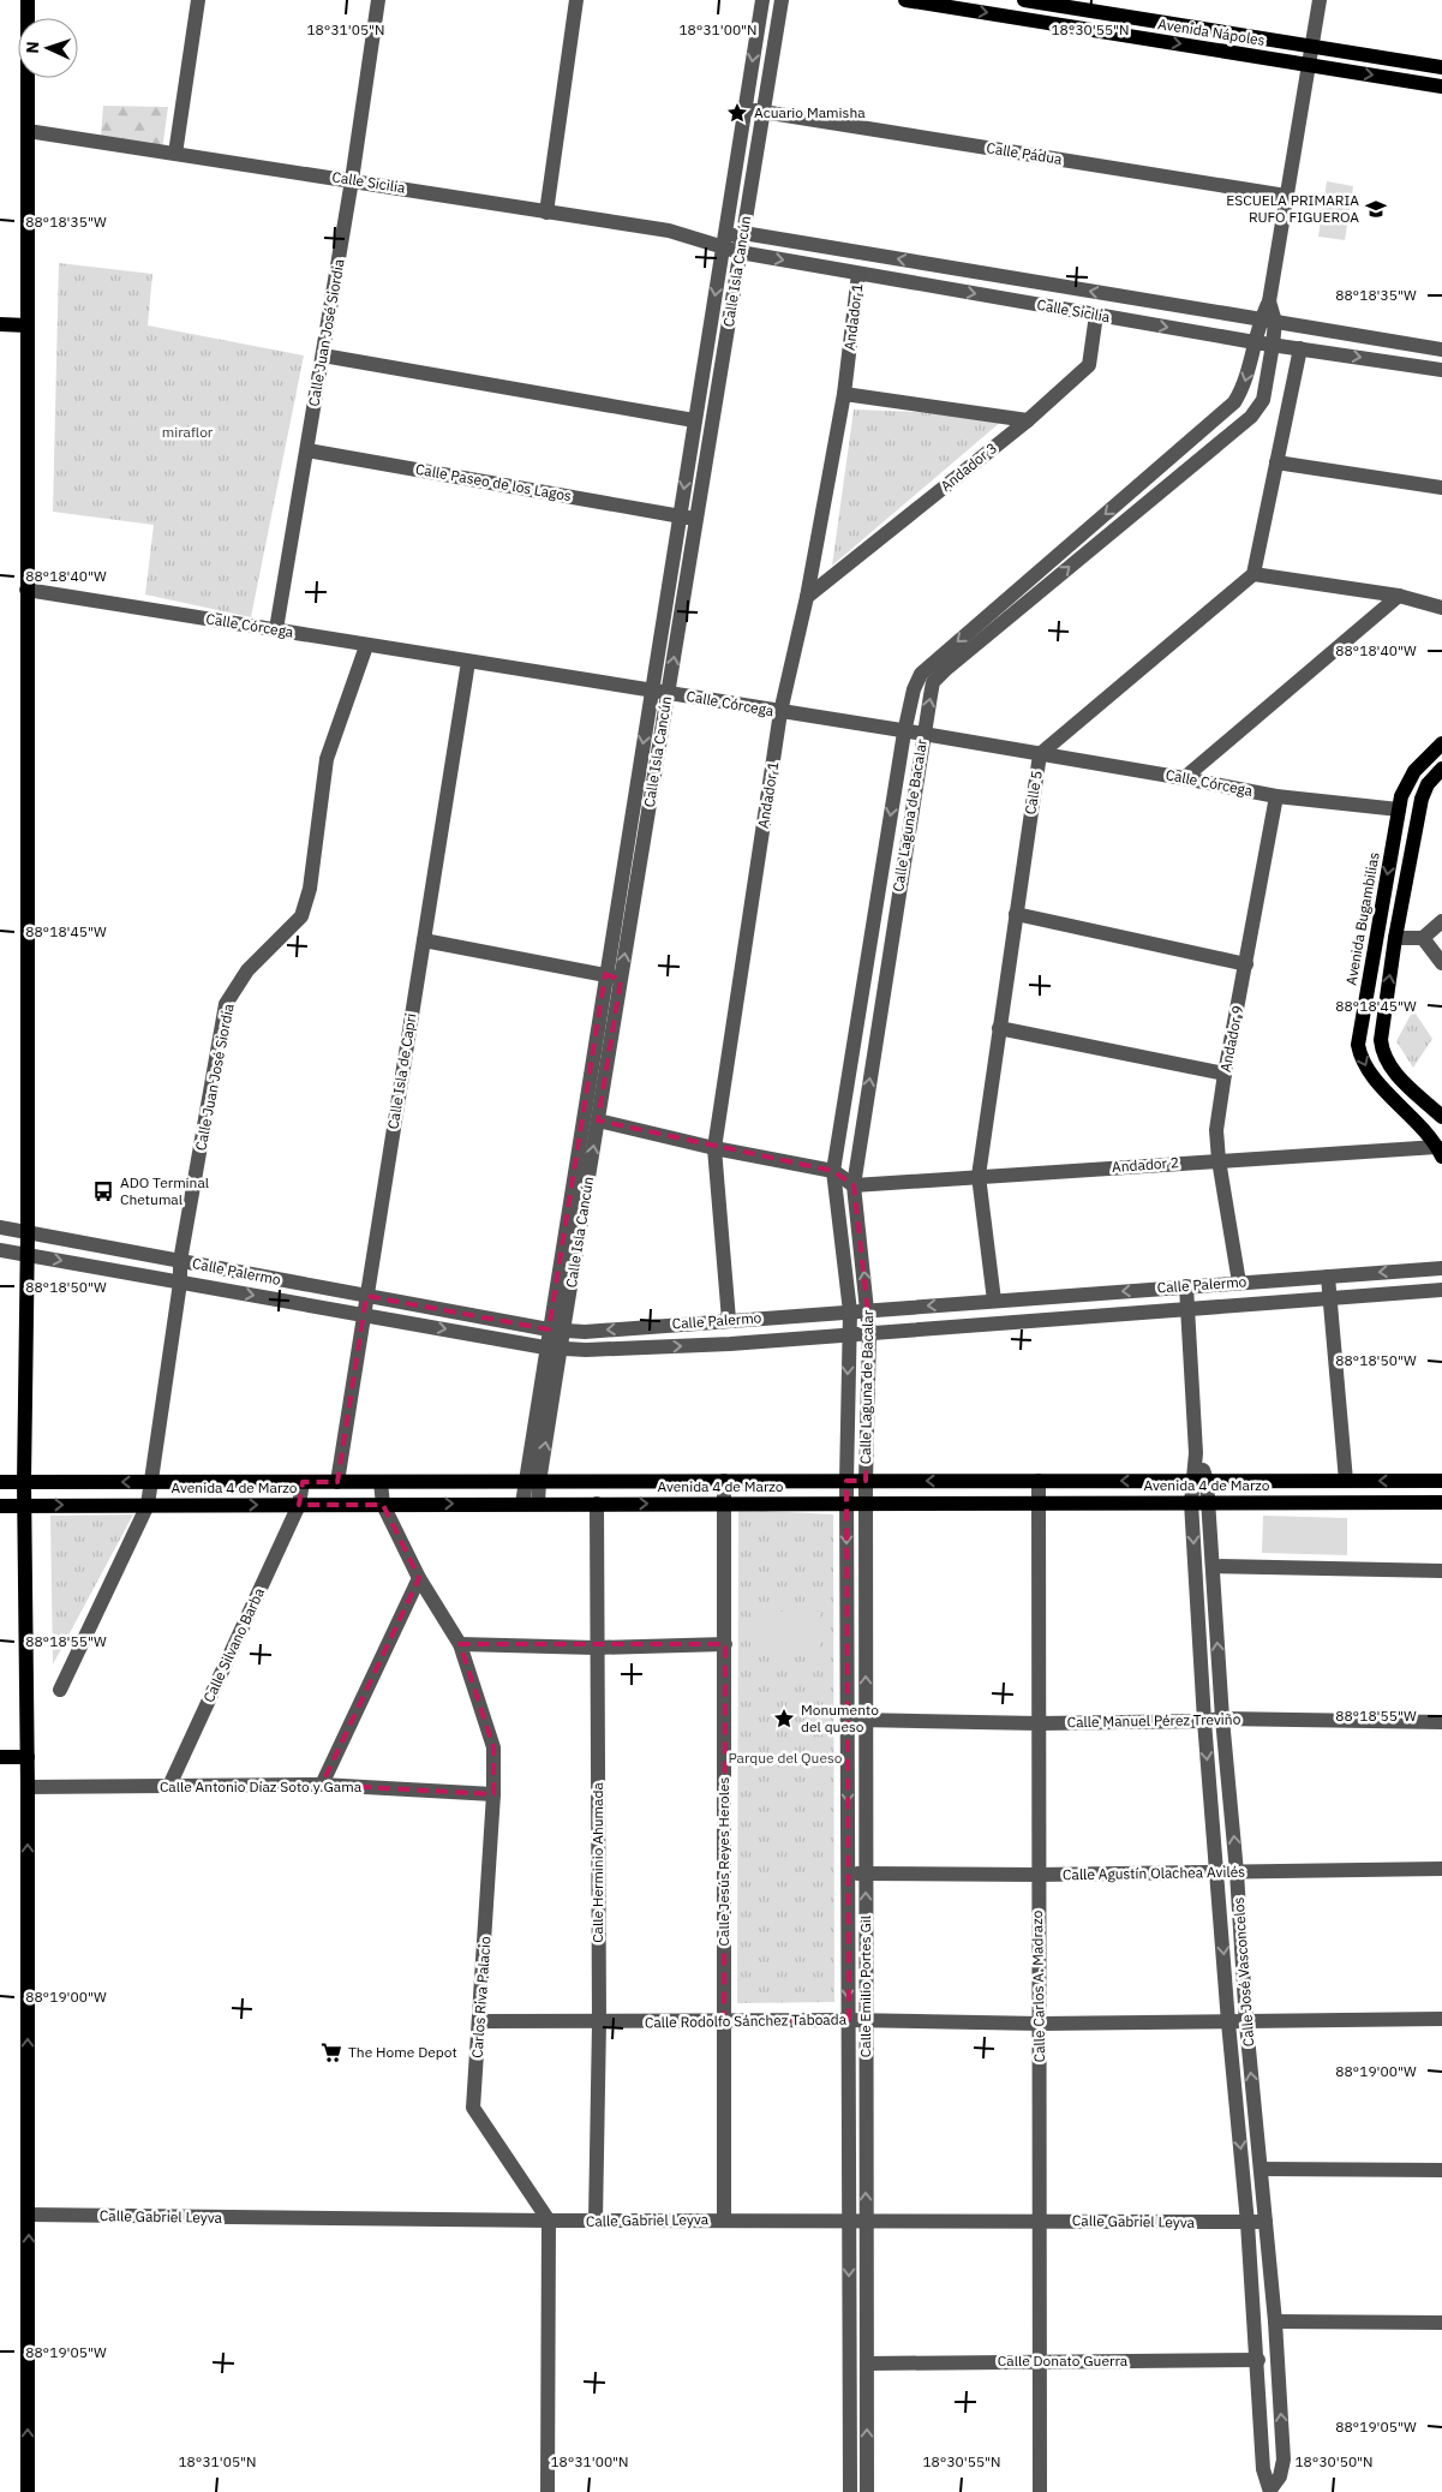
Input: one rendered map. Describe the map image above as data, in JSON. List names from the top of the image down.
{
  "streets": {
    "main road": ["Avenida Nápoles", "Avenida Bugambilias", "Avenida 4 de Marzo"],
    "street": [
      "Calle Pádua",
      "Calle Sicilia",
      "Calle Isla Cancún",
      "Andador 1",
      "Calle Juan José Siordia",
      "Andador 3",
      "Calle Paseo de los Lagos",
      "Calle Córcega",
      "Calle 5",
      "Calle Laguna de Bacalar",
      "Andador 9",
      "Calle Isla de Capri",
      "Andador 2",
      "Calle Palermo",
      "Calle Silvano Barba",
      "Calle Manuel Pérez Treviño",
      "Calle Antonio Díaz Soto y Gama",
      "Calle Jesús Reyes Heroles",
      "Calle Herminio Ahumada",
      "Calle Agustín Olachea Avilés",
      "Calle José Vasconcelos",
      "Calle Emilio Portes Gil",
      "Calle Carlos A. Madrazo",
      "Carlos Riva Palacio",
      "Calle Rodolfo Sánchez Taboada",
      "Calle Gabriel Leyva",
      "Calle Donato Guerra"
    ]
  },
  "crossings": [
    ["Avenida Nápoles", "Calle Laguna de Bacalar"],
    ["Calle Pádua", "Calle Isla Cancún"],
    ["Calle Pádua", "Calle Laguna de Bacalar"],
    ["Calle Sicilia", "Calle Isla Cancún"],
    ["Calle Sicilia", "Andador 1"],
    ["Calle Sicilia", "Calle Juan José Siordia"],
    ["Calle Sicilia", "Andador 3"],
    ["Calle Sicilia", "Calle Laguna de Bacalar"],
    ["Calle Isla Cancún", "Calle Paseo de los Lagos"],
    ["Calle Isla Cancún", "Calle Córcega"],
    ["Calle Isla Cancún", "Calle Palermo"],
    ["Calle Isla Cancún", "Avenida 4 de Marzo"],
    ["Andador 1", "Andador 3"],
    ["Andador 1", "Calle Córcega"],
    ["Andador 1", "Calle Palermo"],
    ["Calle Juan José Siordia", "Calle Paseo de los Lagos"],
    ["Calle Juan José Siordia", "Calle Córcega"],
    ["Calle Juan José Siordia", "Calle Palermo"],
    ["Calle Juan José Siordia", "Avenida 4 de Marzo"],
    ["Calle Córcega", "Calle 5"],
    ["Calle Córcega", "Calle Laguna de Bacalar"],
    ["Calle Córcega", "Avenida Bugambilias"],
    ["Calle Córcega", "Andador 9"],
    ["Calle Córcega", "Calle Isla de Capri"],
    ["Calle 5", "Andador 2"],
    ["Calle 5", "Calle Palermo"],
    ["Calle Laguna de Bacalar", "Andador 2"],
    ["Calle Laguna de Bacalar", "Calle Palermo"],
    ["Calle Laguna de Bacalar", "Avenida 4 de Marzo"],
    ["Calle Laguna de Bacalar", "Calle Emilio Portes Gil"],
    ["Avenida Bugambilias", "Andador 2"],
    ["Andador 9", "Andador 2"],
    ["Andador 9", "Calle Palermo"],
    ["Calle Isla de Capri", "Calle Palermo"],
    ["Calle Isla de Capri", "Avenida 4 de Marzo"],
    ["Calle Palermo", "Calle José Vasconcelos"],
    ["Avenida 4 de Marzo", "Calle Silvano Barba"],
    ["Avenida 4 de Marzo", "Calle Jesús Reyes Heroles"],
    ["Avenida 4 de Marzo", "Calle Herminio Ahumada"],
    ["Avenida 4 de Marzo", "Calle José Vasconcelos"],
    ["Avenida 4 de Marzo", "Calle Emilio Portes Gil"],
    ["Avenida 4 de Marzo", "Calle Carlos A. Madrazo"],
    ["Avenida 4 de Marzo", "Carlos Riva Palacio"],
    ["Calle Silvano Barba", "Calle Antonio Díaz Soto y Gama"],
    ["Calle Manuel Pérez Treviño", "Calle José Vasconcelos"],
    ["Calle Manuel Pérez Treviño", "Calle Emilio Portes Gil"],
    ["Calle Manuel Pérez Treviño", "Calle Carlos A. Madrazo"],
    ["Calle Antonio Díaz Soto y Gama", "Carlos Riva Palacio"],
    ["Calle Jesús Reyes Heroles", "Calle Rodolfo Sánchez Taboada"],
    ["Calle Jesús Reyes Heroles", "Calle Gabriel Leyva"],
    ["Calle Herminio Ahumada", "Calle Rodolfo Sánchez Taboada"],
    ["Calle Herminio Ahumada", "Calle Gabriel Leyva"],
    ["Calle Agustín Olachea Avilés", "Calle José Vasconcelos"],
    ["Calle Agustín Olachea Avilés", "Calle Emilio Portes Gil"],
    ["Calle Agustín Olachea Avilés", "Calle Carlos A. Madrazo"],
    ["Calle José Vasconcelos", "Calle Rodolfo Sánchez Taboada"],
    ["Calle José Vasconcelos", "Calle Gabriel Leyva"],
    ["Calle José Vasconcelos", "Calle Donato Guerra"],
    ["Calle Emilio Portes Gil", "Calle Rodolfo Sánchez Taboada"],
    ["Calle Emilio Portes Gil", "Calle Gabriel Leyva"],
    ["Calle Emilio Portes Gil", "Calle Donato Guerra"],
    ["Calle Carlos A. Madrazo", "Calle Rodolfo Sánchez Taboada"],
    ["Calle Carlos A. Madrazo", "Calle Gabriel Leyva"],
    ["Calle Carlos A. Madrazo", "Calle Donato Guerra"],
    ["Carlos Riva Palacio", "Calle Rodolfo Sánchez Taboada"],
    ["Carlos Riva Palacio", "Calle Gabriel Leyva"]
  ],
  "parks": ["miraflor", "Parque del Queso"],
  "places": {
    "place": ["Acuario Mamisha", "Monumento del queso"],
    "school or university": ["ESCUELA PRIMARIA RUFO FIGUEROA"],
    "bus stop": ["ADO Terminal Chetumal"],
    "supermarket": ["The Home Depot"]
  },
  "north": "left",
  "coordinates": [
    "18°31'05\"N",
    "18°31'00\"N",
    "18°30'55\"N",
    "88°18'35\"W",
    "88°18'40\"W",
    "88°18'45\"W",
    "88°18'50\"W",
    "88°18'55\"W",
    "88°19'00\"W",
    "88°19'05\"W",
    "18°30'50\"N"
  ]
}
